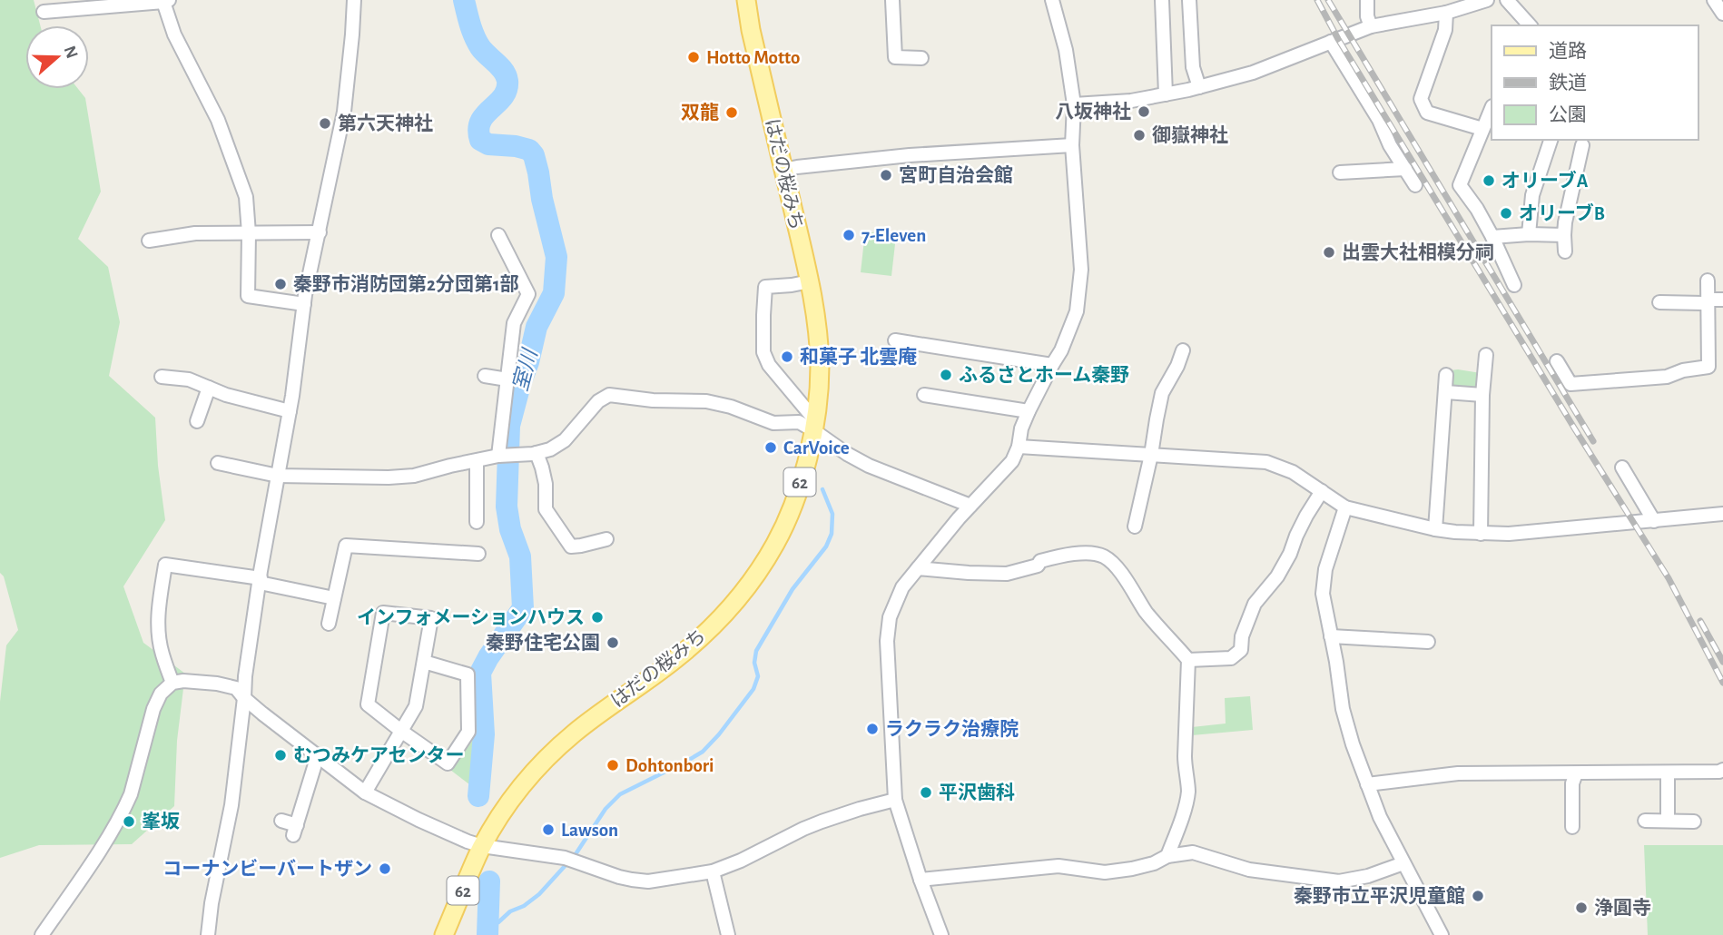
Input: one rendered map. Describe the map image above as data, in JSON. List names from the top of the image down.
{
  "streets": {
    "main road": ["はだの桜みち", "62"]
  },
  "water": ["室川"],
  "places": [
    "Hotto Motto",
    "八坂神社",
    "双龍",
    "第六天神社",
    "御嶽神社",
    "宮町自治会館",
    "オリーブA",
    "オリーブB",
    "7-Eleven",
    "出雲大社相模分祠",
    "秦野市消防団第2分団第1部",
    "和菓子 北雲庵",
    "ふるさとホーム秦野",
    "CarVoice",
    "インフォメーションハウス",
    "秦野住宅公園",
    "ラクラク治療院",
    "むつみケアセンター",
    "Dohtonbori",
    "平沢歯科",
    "峯坂",
    "Lawson",
    "コーナンビーバートザン",
    "秦野市立平沢児童館",
    "浄圓寺"
  ],
  "legend": ["道路", "鉄道", "公園"],
  "north": "right"
}
